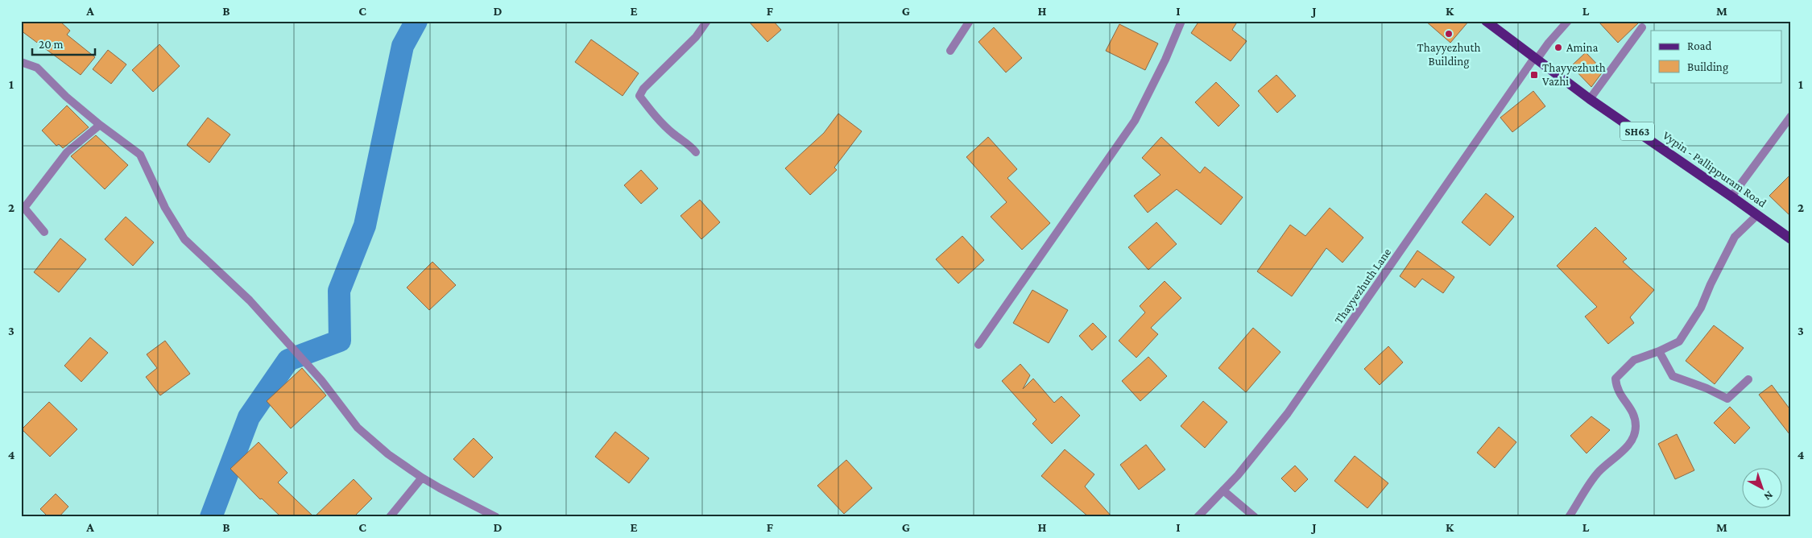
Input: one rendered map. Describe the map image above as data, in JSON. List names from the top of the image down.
{
  "streets": {
    "main road": ["SH63", "Vypin - Pallippuram Road"],
    "street": ["Thayyezhuth Lane"]
  },
  "crossings": [
    ["Vypin - Pallippuram Road", "Thayyezhuth Lane"]
  ],
  "places": {
    "other": ["Thayyezhuth Building", "Amina"],
    "transit": ["Thayyezhuth Vazhi"]
  },
  "legend": ["Road", "Building"],
  "scale_bar": "20 m",
  "north": "bottom right",
  "grid": {
    "columns": [
      "A",
      "B",
      "C",
      "D",
      "E",
      "F",
      "G",
      "H",
      "I",
      "J",
      "K",
      "L",
      "M"
    ],
    "rows": [
      "1",
      "2",
      "3",
      "4"
    ]
  }
}
